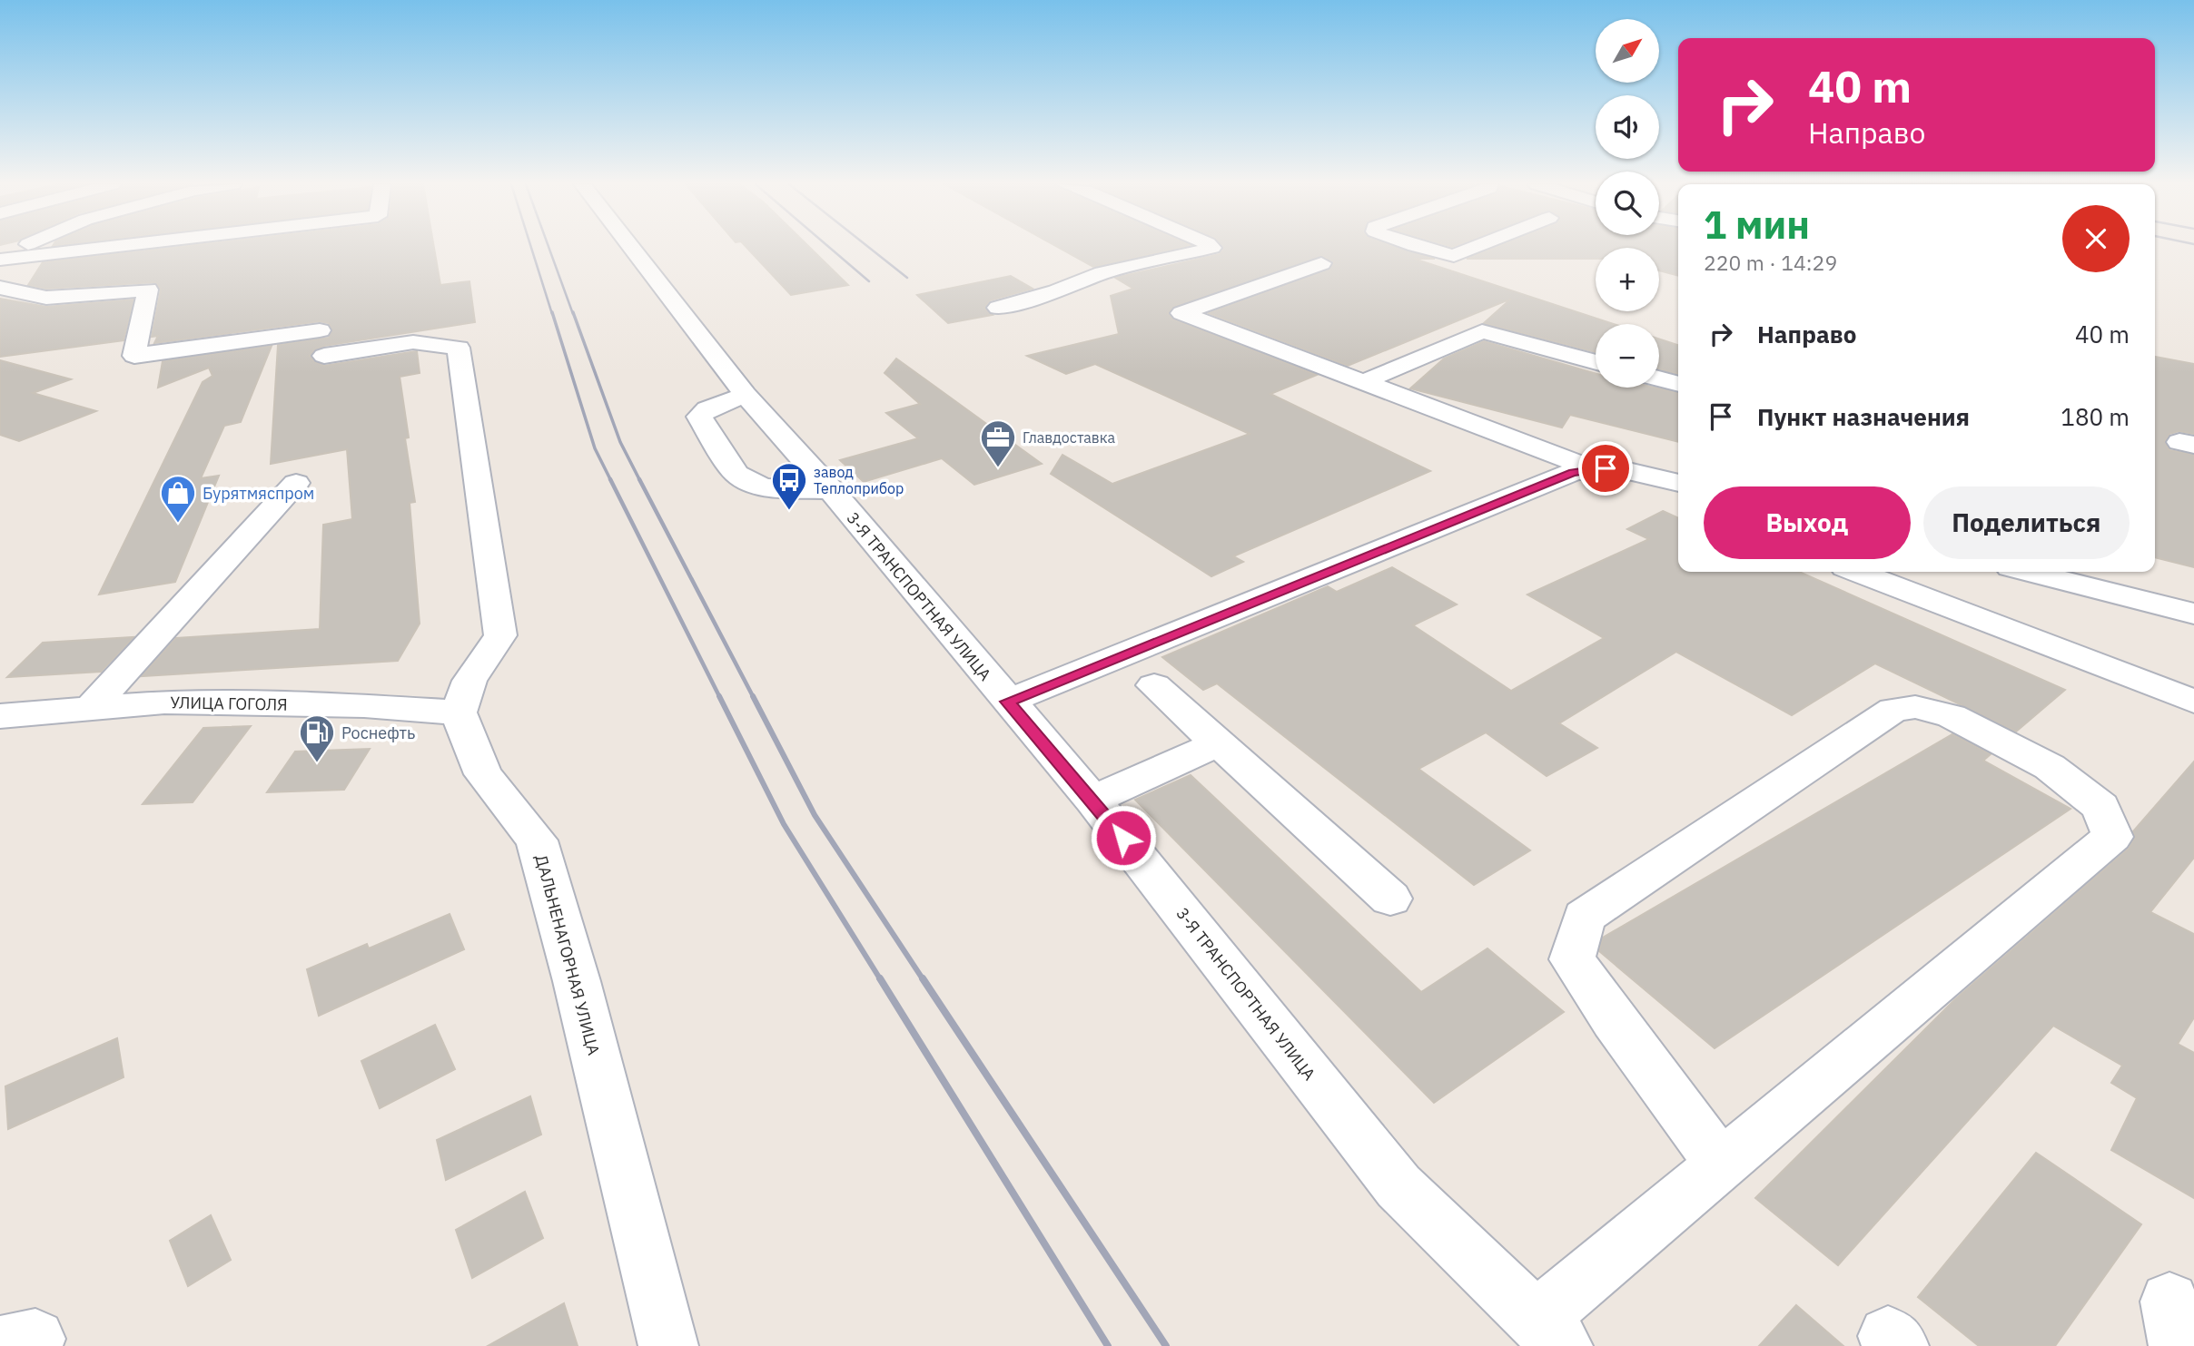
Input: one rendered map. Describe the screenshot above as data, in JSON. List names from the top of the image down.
{
  "streets": {
    "street": ["3-Я ТРАНСПОРТНАЯ УЛИЦА", "УЛИЦА ГОГОЛЯ", "ДАЛЬНЕНАГОРНАЯ УЛИЦА"]
  },
  "crossings": [
    ["УЛИЦА ГОГОЛЯ", "ДАЛЬНЕНАГОРНАЯ УЛИЦА"]
  ],
  "places": {
    "office": ["Главдоставка"],
    "bus stop": ["завод Теплоприбор"],
    "shop": ["Бурятмяспром"],
    "fuel station": ["Роснефть"]
  },
  "north": "top right",
  "page": {
    "map_buttons": ["+", "−"],
    "turn": ["40 m", "Направо"],
    "heading": ["1 мин", "220 m · 14:29"],
    "list": [
      {
        "name": "Направо",
        "value": "40 m"
      },
      {
        "name": "Пункт назначения",
        "value": "180 m"
      }
    ],
    "buttons": ["Выход", "Поделиться"]
  }
}
